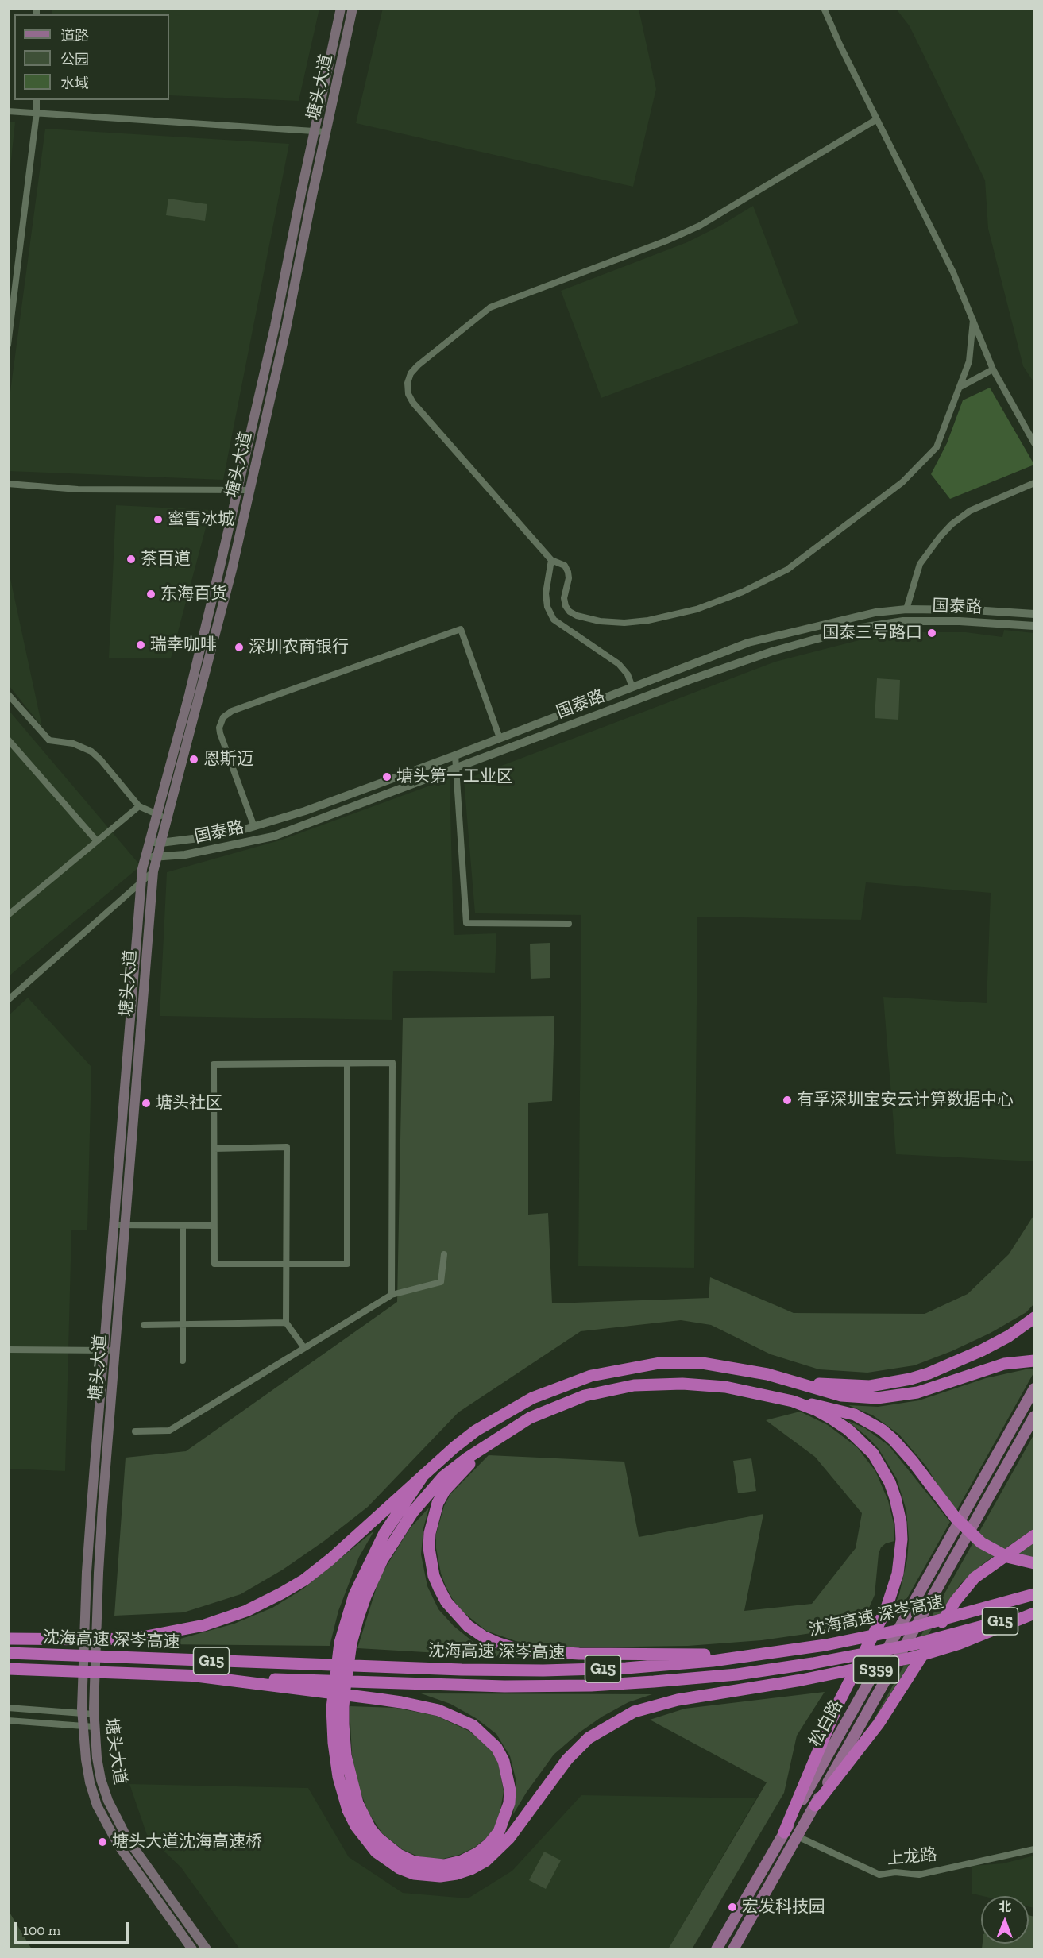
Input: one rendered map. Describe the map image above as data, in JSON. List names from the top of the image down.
{
  "streets": {
    "highway": ["沈海高速 深岑高速", "G15"],
    "main road": ["塘头大道", "S359", "松白路"],
    "street": ["国泰路", "上龙路"]
  },
  "crossings": [
    ["塘头大道", "国泰路"],
    ["松白路", "上龙路"]
  ],
  "places": [
    "蜜雪冰城",
    "茶百道",
    "东海百货",
    "国泰三号路口",
    "瑞幸咖啡",
    "深圳农商银行",
    "恩斯迈",
    "塘头第一工业区",
    "有孚深圳宝安云计算数据中心",
    "塘头社区",
    "塘头大道沈海高速桥",
    "宏发科技园"
  ],
  "legend": ["道路", "公园", "水域"],
  "scale_bar": "100 m",
  "north": "top"
}
